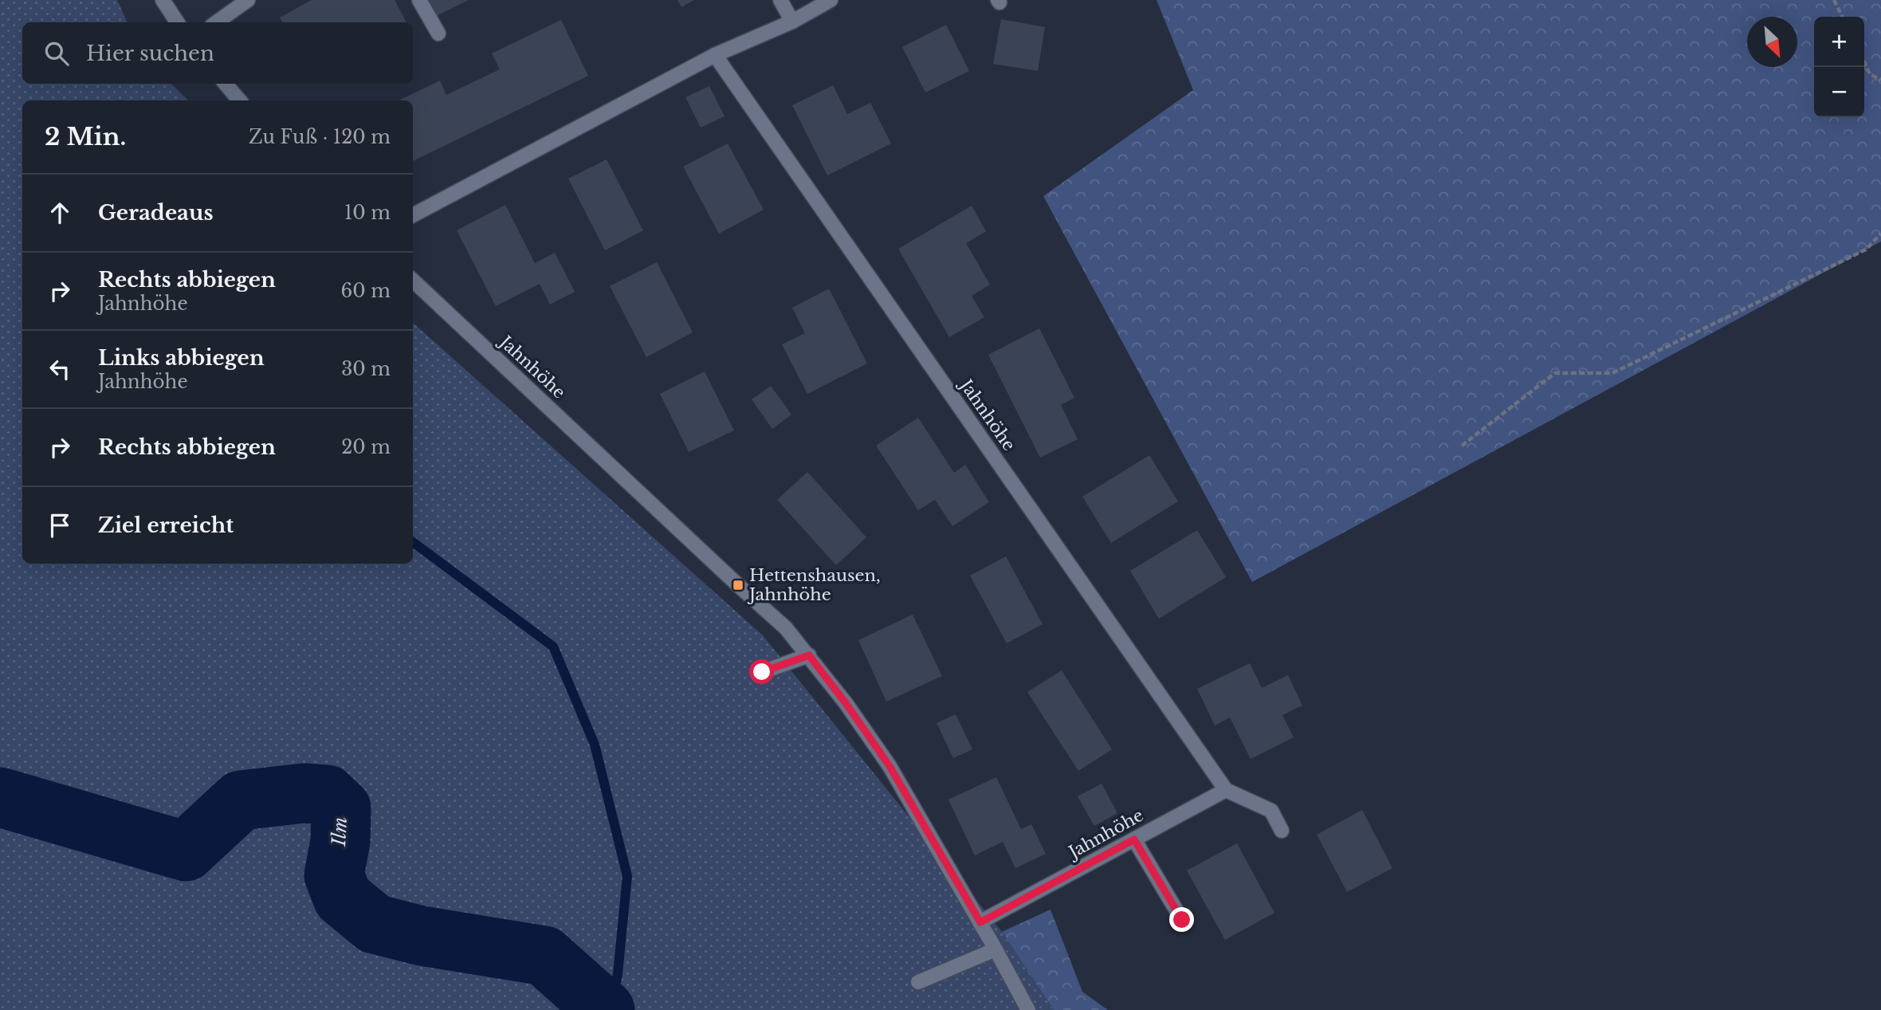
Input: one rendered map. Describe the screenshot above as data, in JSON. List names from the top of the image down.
{
  "streets": {
    "street": ["Jahnhöhe"]
  },
  "water": ["Ilm"],
  "places": {
    "transit": ["Hettenshausen, Jahnhöhe"]
  },
  "north": "bottom right",
  "page": {
    "map_buttons": ["+", "−"],
    "search": "Hier suchen",
    "heading": ["2 Min.", "Zu Fuß · 120 m"],
    "list": [
      ["Geradeaus", "10 m"],
      ["Rechts abbiegen", "Jahnhöhe", "60 m"],
      ["Links abbiegen", "Jahnhöhe", "30 m"],
      ["Rechts abbiegen", "20 m"],
      "Ziel erreicht"
    ]
  }
}
